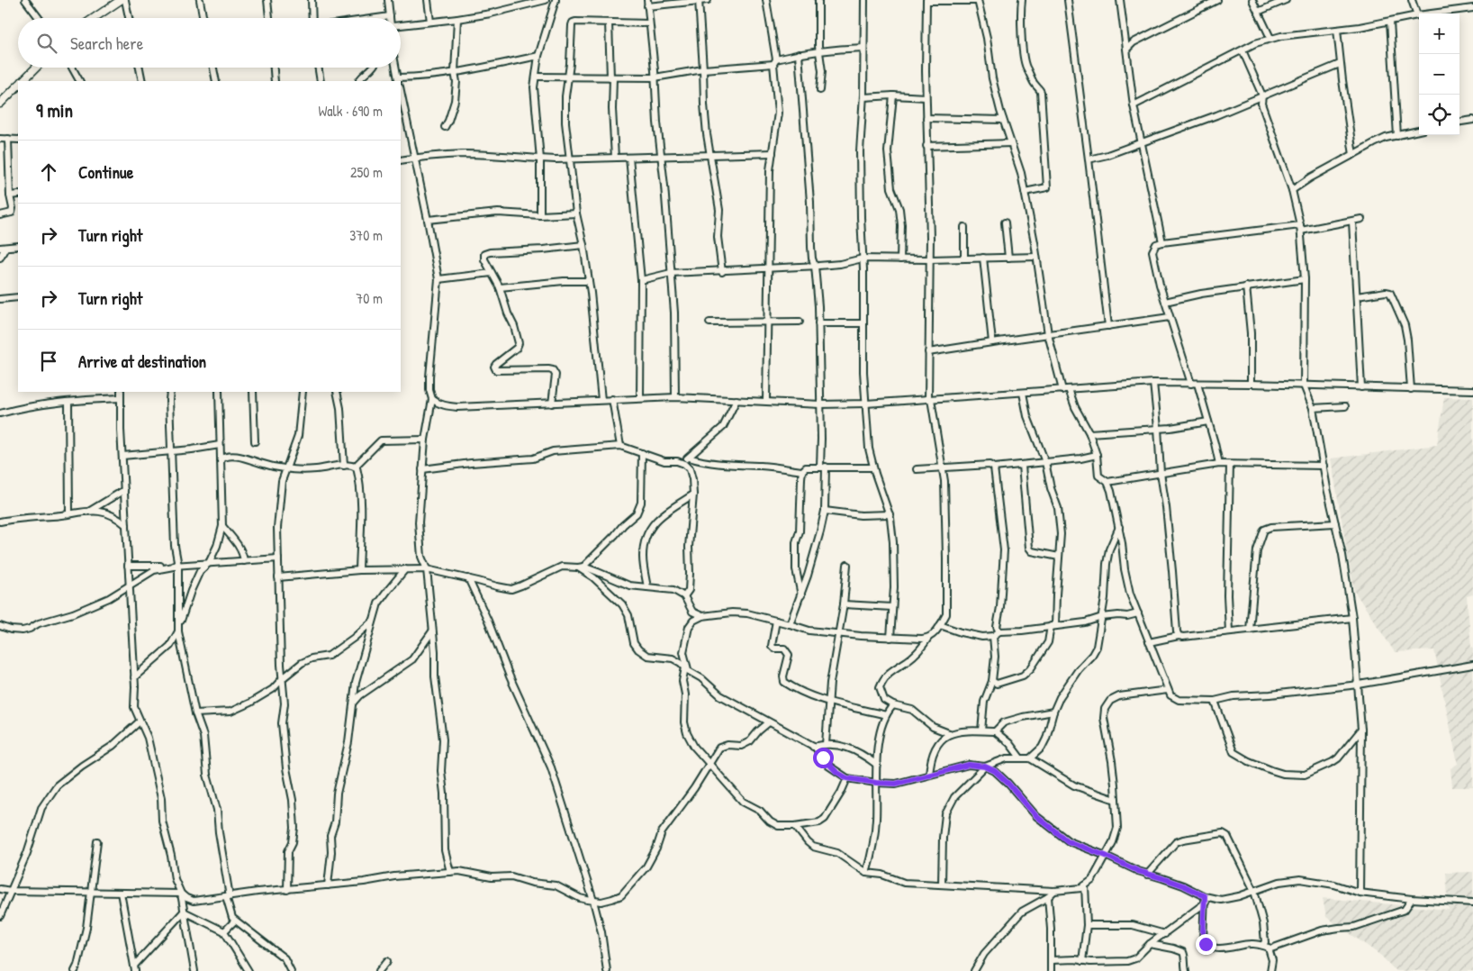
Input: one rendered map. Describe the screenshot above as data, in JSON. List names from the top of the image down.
{
  "page": {
    "map_buttons": ["+", "−"],
    "search": "Search here",
    "heading": ["9 min", "Walk · 690 m"],
    "list": [
      ["Continue", "250 m"],
      ["Turn right", "370 m"],
      ["Turn right", "70 m"],
      "Arrive at destination"
    ]
  }
}
